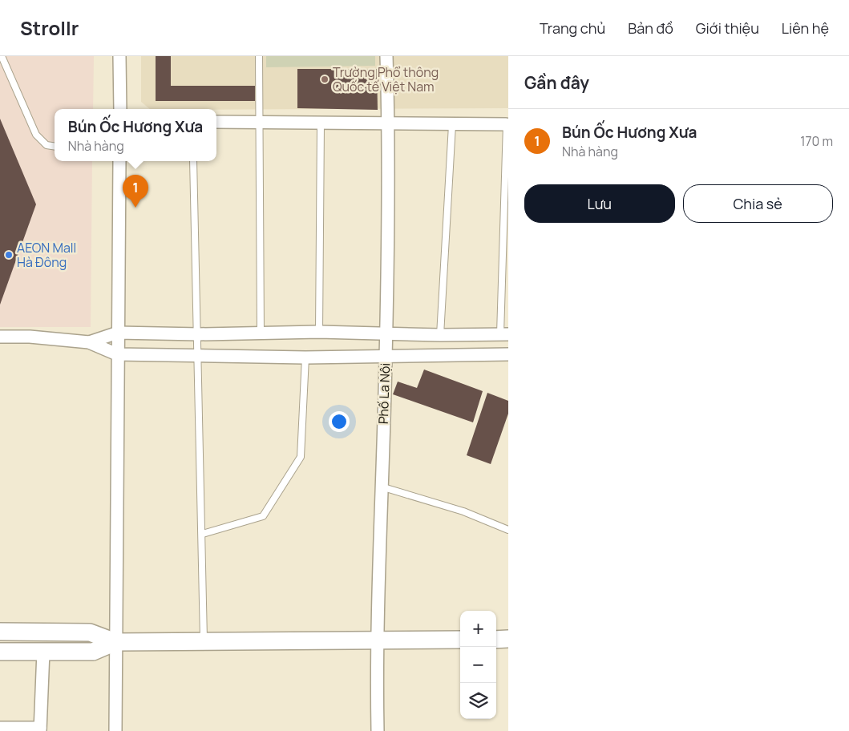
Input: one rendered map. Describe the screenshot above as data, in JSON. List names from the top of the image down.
{
  "streets": {
    "street": ["Phố La Nội"]
  },
  "places": ["Trường Phổ thông Quốc tế Việt Nam", "AEON Mall Hà Đông"],
  "page": {
    "header": "Strollr",
    "nav": [
      "Trang chủ",
      "Bản đồ",
      "Giới thiệu",
      "Liên hệ"
    ],
    "heading": "Gần đây",
    "list": [
      {
        "mark": "1",
        "name": "Bún Ốc Hương Xưa",
        "note": "Nhà hàng",
        "value": "170 m"
      }
    ],
    "popup": ["Bún Ốc Hương Xưa", "Nhà hàng"],
    "buttons": ["Lưu", "Chia sẻ"],
    "pins": "1",
    "map_buttons": ["+", "−"]
  }
}
